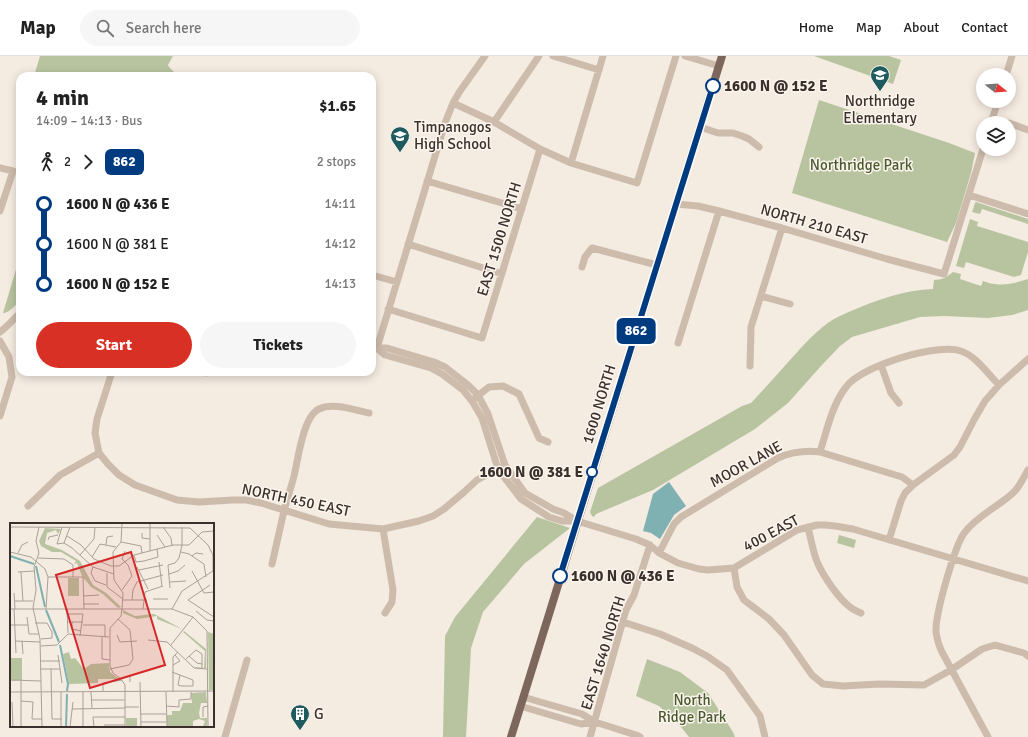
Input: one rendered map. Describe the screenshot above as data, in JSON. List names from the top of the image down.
{
  "streets": {
    "main road": ["1600 NORTH"],
    "street": [
      "NORTH 210 EAST",
      "EAST 1500 NORTH",
      "MOOR LANE",
      "NORTH 450 EAST",
      "400 EAST",
      "EAST 1640 NORTH"
    ]
  },
  "crossings": [
    ["NORTH 210 EAST", "1600 NORTH"],
    ["1600 NORTH", "400 EAST"],
    ["MOOR LANE", "400 EAST"],
    ["NORTH 450 EAST", "400 EAST"],
    ["400 EAST", "EAST 1640 NORTH"]
  ],
  "parks": ["Northridge Park", "North Ridge Park"],
  "places": {
    "other": ["1600 N @ 152 E", "1600 N @ 381 E", "1600 N @ 436 E"],
    "school or university": ["Northridge Elementary", "Timpanogos High School"],
    "building": ["G"]
  },
  "lines": ["bus line 862"],
  "north": "right",
  "page": {
    "header": "Map",
    "search": "Search here",
    "nav": [
      "Home",
      "Map",
      "About",
      "Contact"
    ],
    "on_map": "862",
    "heading": ["4 min", "14:09 – 14:13 · Bus", "$1.65"],
    "legs": ["2", "862", "2 stops"],
    "list": [
      {
        "name": "1600 N @ 436 E",
        "value": "14:11"
      },
      {
        "name": "1600 N @ 381 E",
        "value": "14:12"
      },
      {
        "name": "1600 N @ 152 E",
        "value": "14:13"
      }
    ],
    "buttons": ["Start", "Tickets"]
  }
}
